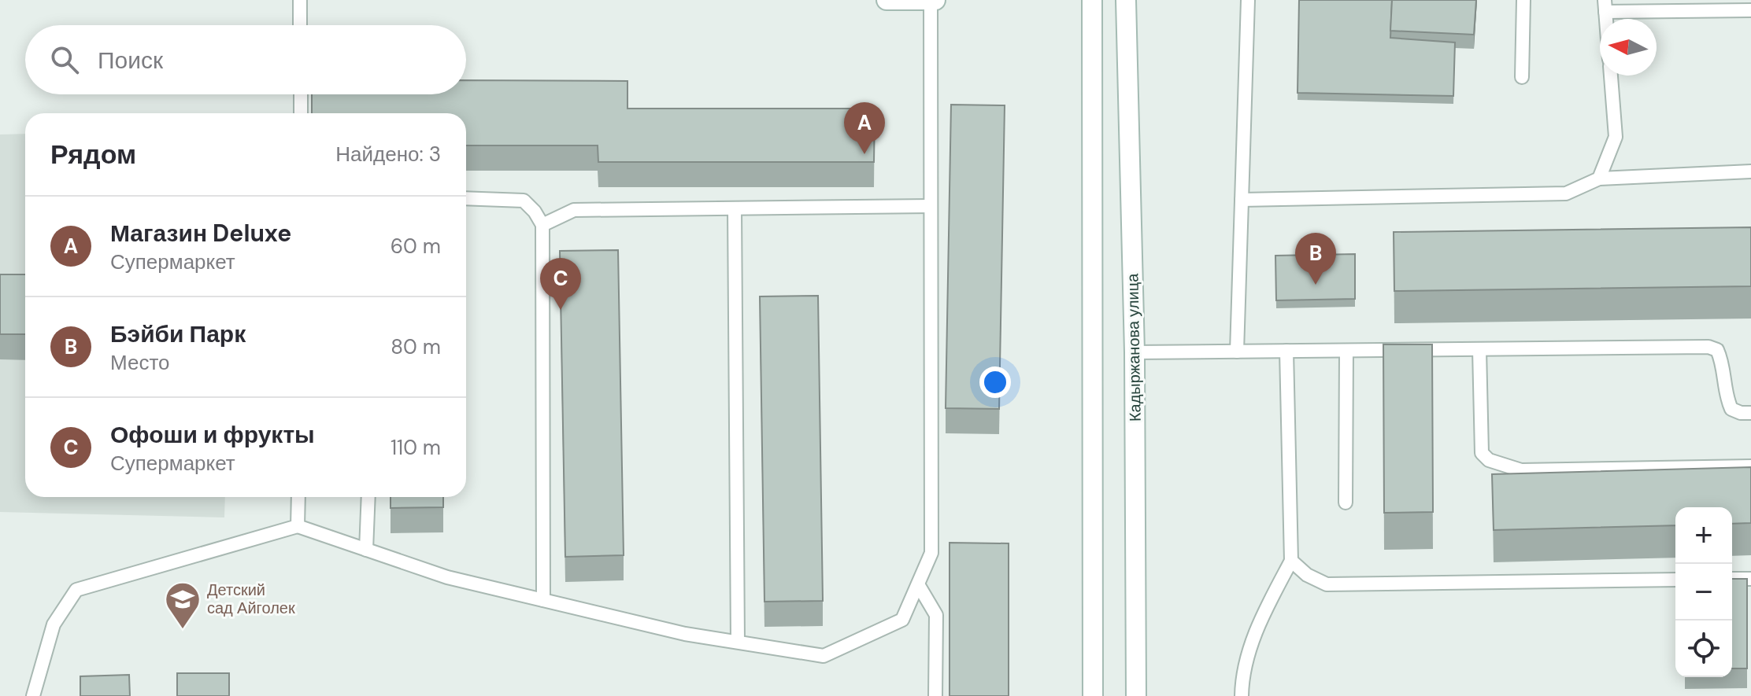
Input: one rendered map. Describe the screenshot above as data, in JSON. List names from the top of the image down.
{
  "streets": {
    "main road": ["Кадыржанова улица"]
  },
  "places": {
    "school or university": ["Детский сад Айголек"]
  },
  "north": "left",
  "page": {
    "search": "Поиск",
    "pins": ["A", "B", "C"],
    "heading": ["Рядом", "Найдено: 3"],
    "list": [
      {
        "mark": "A",
        "name": "Магазин Deluxe",
        "note": "Супермаркет",
        "value": "60 m"
      },
      {
        "mark": "B",
        "name": "Бэйби Парк",
        "note": "Место",
        "value": "80 m"
      },
      {
        "mark": "C",
        "name": "Офоши и фрукты",
        "note": "Супермаркет",
        "value": "110 m"
      }
    ],
    "map_buttons": ["+", "−"]
  }
}
